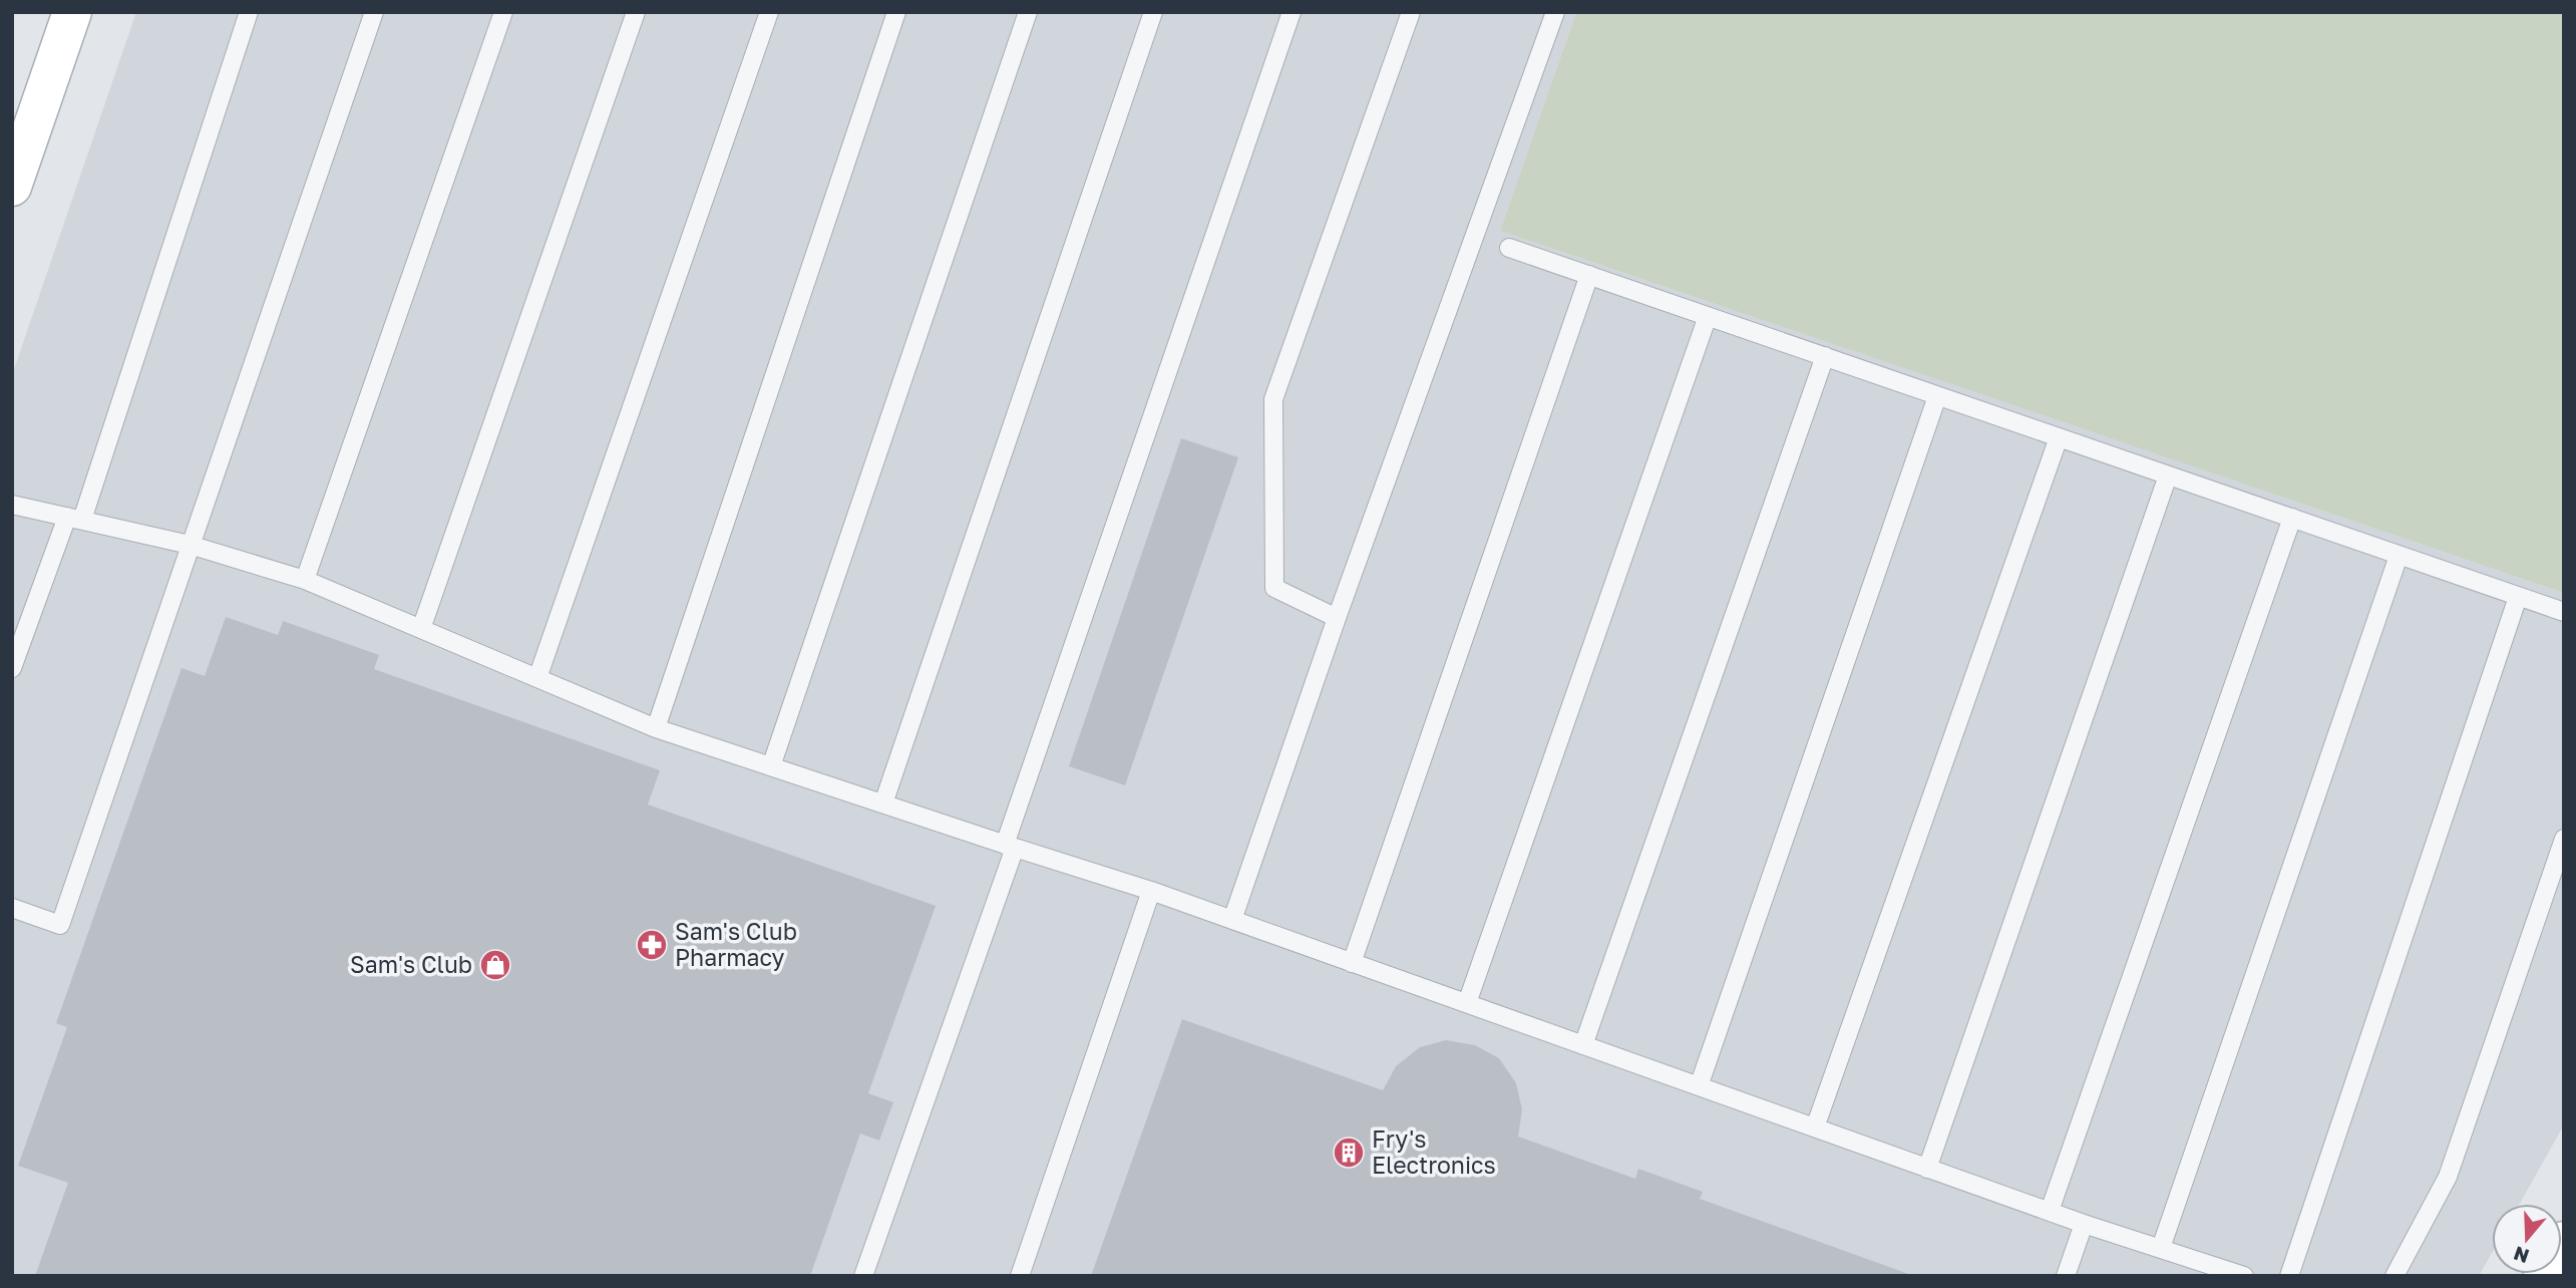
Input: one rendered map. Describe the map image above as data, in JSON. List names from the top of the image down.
{
  "places": {
    "pharmacy": ["Sam's Club Pharmacy"],
    "shop": ["Sam's Club"],
    "building": ["Fry's Electronics"]
  },
  "north": "bottom"
}
